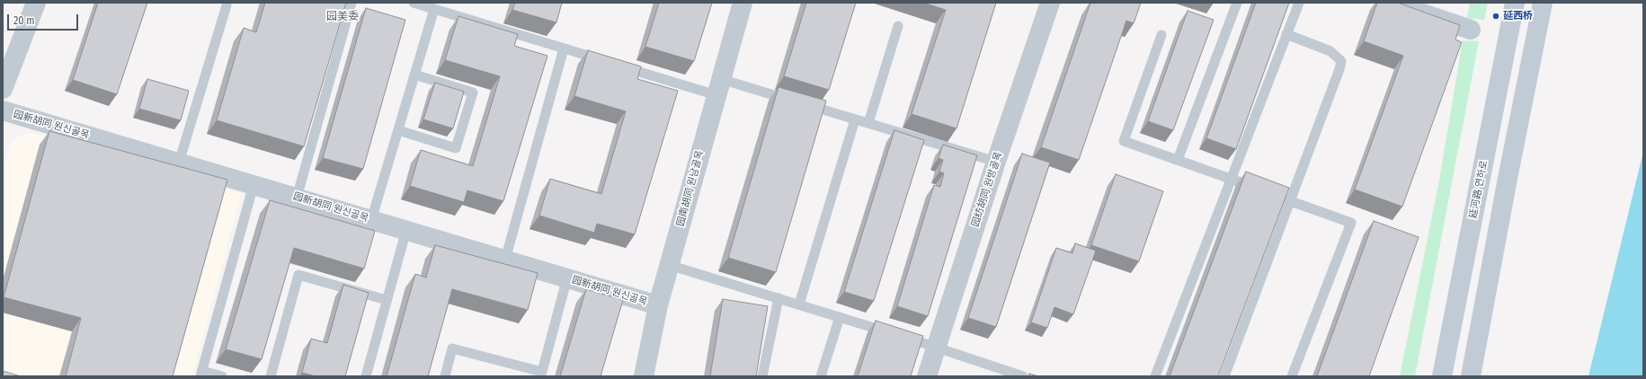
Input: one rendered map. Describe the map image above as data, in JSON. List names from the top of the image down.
{
  "streets": {
    "main road": ["延河路 연하로"],
    "street": ["园新胡同 원신골목", "园南胡同 원남골목", "园纺胡同 원방골목"]
  },
  "crossings": [
    ["园新胡同 원신골목", "园南胡同 원남골목"]
  ],
  "districts": ["园美委"],
  "places": ["延西桥"],
  "scale_bar": "20 m"
}
